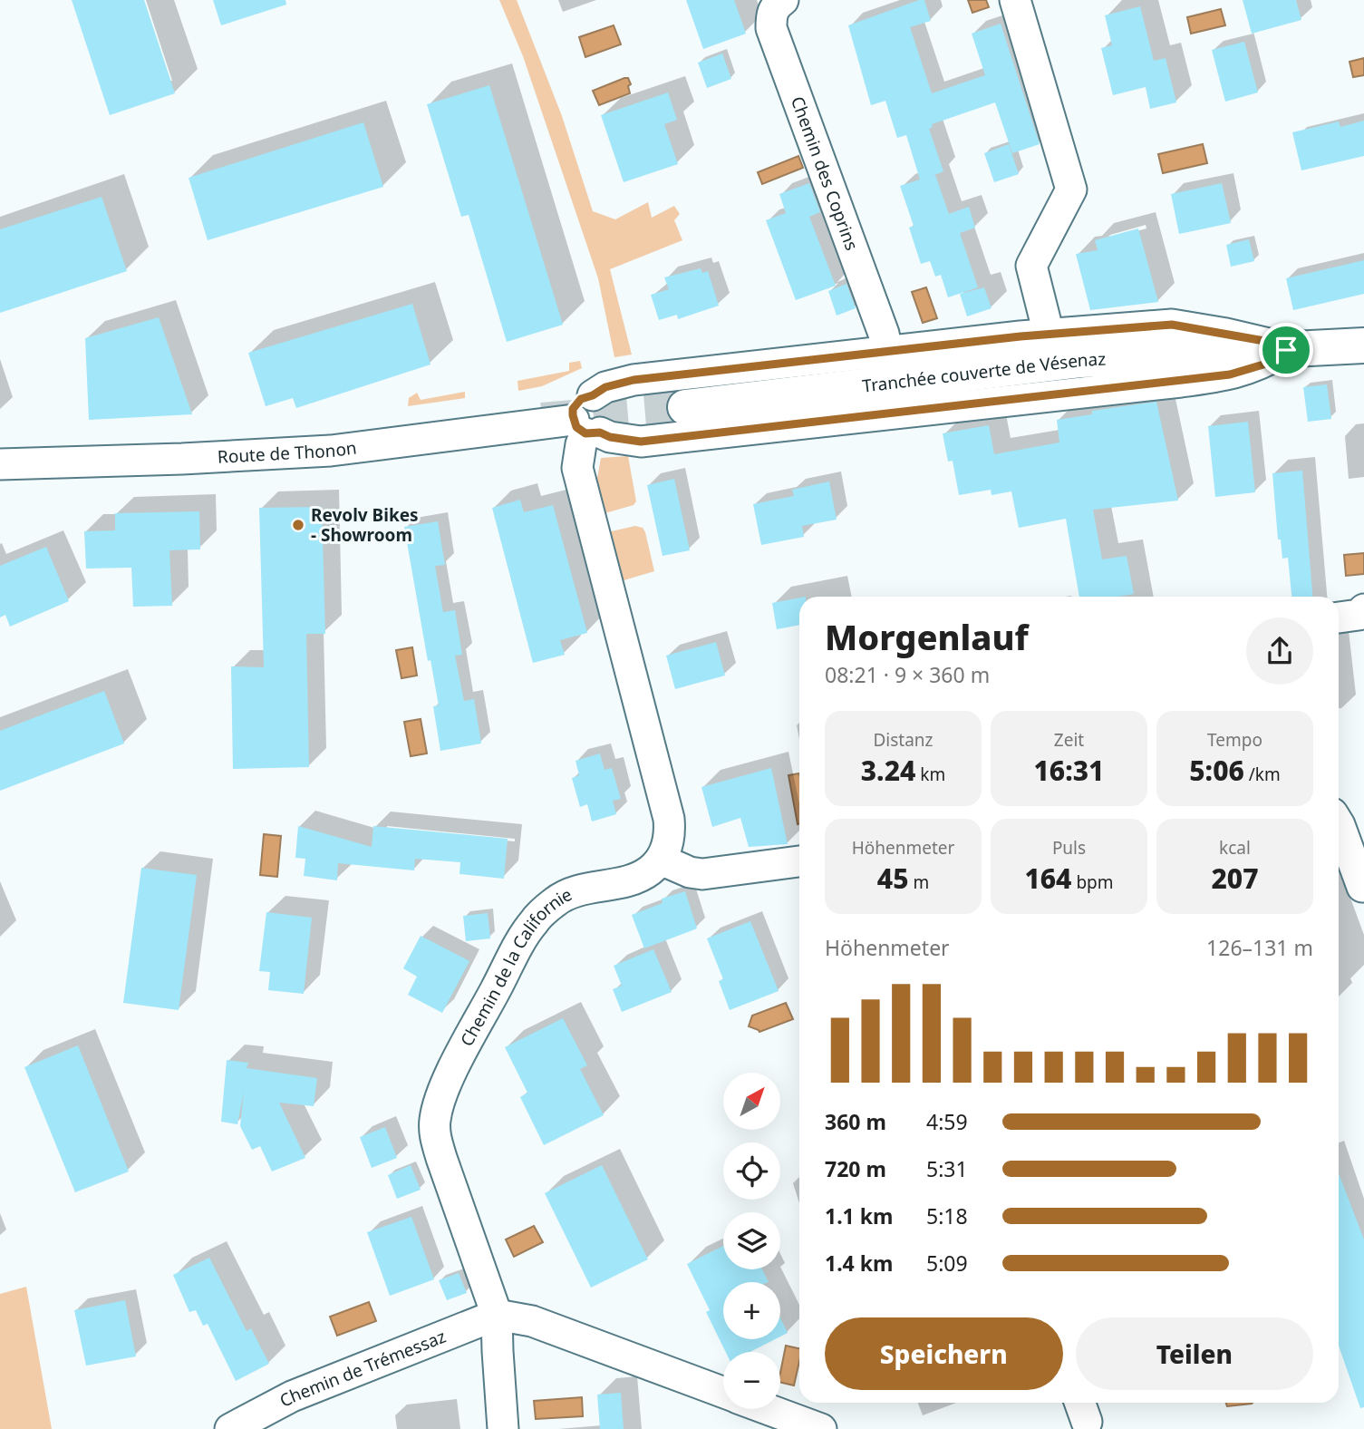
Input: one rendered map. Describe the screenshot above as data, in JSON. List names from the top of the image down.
{
  "streets": {
    "main road": ["Tranchée couverte de Vésenaz", "Route de Thonon"],
    "street": ["Chemin des Coprins", "Chemin de la Californie", "Chemin de Trémessaz"]
  },
  "crossings": [
    ["Chemin des Coprins", "Route de Thonon"],
    ["Tranchée couverte de Vésenaz", "Route de Thonon"],
    ["Chemin de la Californie", "Chemin de Trémessaz"]
  ],
  "places": ["Revolv Bikes - Showroom"],
  "north": "top right",
  "page": {
    "heading": ["Morgenlauf", "08:21 · 9 × 360 m"],
    "stats": [
      ["Distanz", "3.24 km"],
      ["Zeit", "16:31"],
      ["Tempo", "5:06 /km"],
      ["Höhenmeter", "45 m"],
      ["Puls", "164 bpm"],
      ["kcal", "207"]
    ],
    "chart": ["Höhenmeter", "126–131 m"],
    "map_buttons": ["+", "−"],
    "list": [
      {
        "name": "360 m",
        "note": "4:59"
      },
      {
        "name": "720 m",
        "note": "5:31"
      },
      {
        "name": "1.1 km",
        "note": "5:18"
      },
      {
        "name": "1.4 km",
        "note": "5:09"
      }
    ],
    "buttons": ["Speichern", "Teilen"]
  }
}
